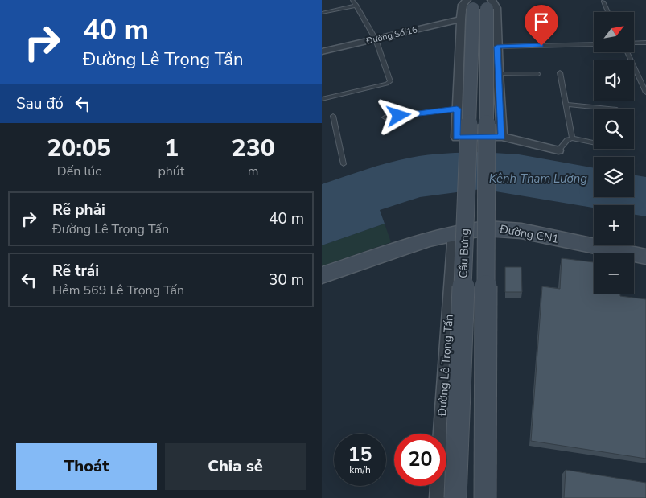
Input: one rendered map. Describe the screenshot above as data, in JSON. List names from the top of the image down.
{
  "streets": {
    "main road": ["Đường CN1", "Cầu Bưng"],
    "street": ["Đường Số 16", "Đường Lê Trọng Tấn"]
  },
  "crossings": [
    ["Đường Số 16", "Cầu Bưng"],
    ["Đường CN1", "Đường Lê Trọng Tấn"]
  ],
  "water": ["Kênh Tham Lương"],
  "north": "top right",
  "page": {
    "turn": ["40 m", "Đường Lê Trọng Tấn"],
    "map_buttons": ["+", "−"],
    "then": "Sau đó",
    "eta": [
      "20:05",
      "Đến lúc",
      "1",
      "phút",
      "230",
      "m"
    ],
    "list": [
      {
        "name": "Rẽ phải",
        "note": "Đường Lê Trọng Tấn",
        "value": "40 m"
      },
      {
        "name": "Rẽ trái",
        "note": "Hẻm 569 Lê Trọng Tấn",
        "value": "30 m"
      }
    ],
    "speed": "15 km/h",
    "limit": "20",
    "buttons": ["Thoát", "Chia sẻ"]
  }
}
